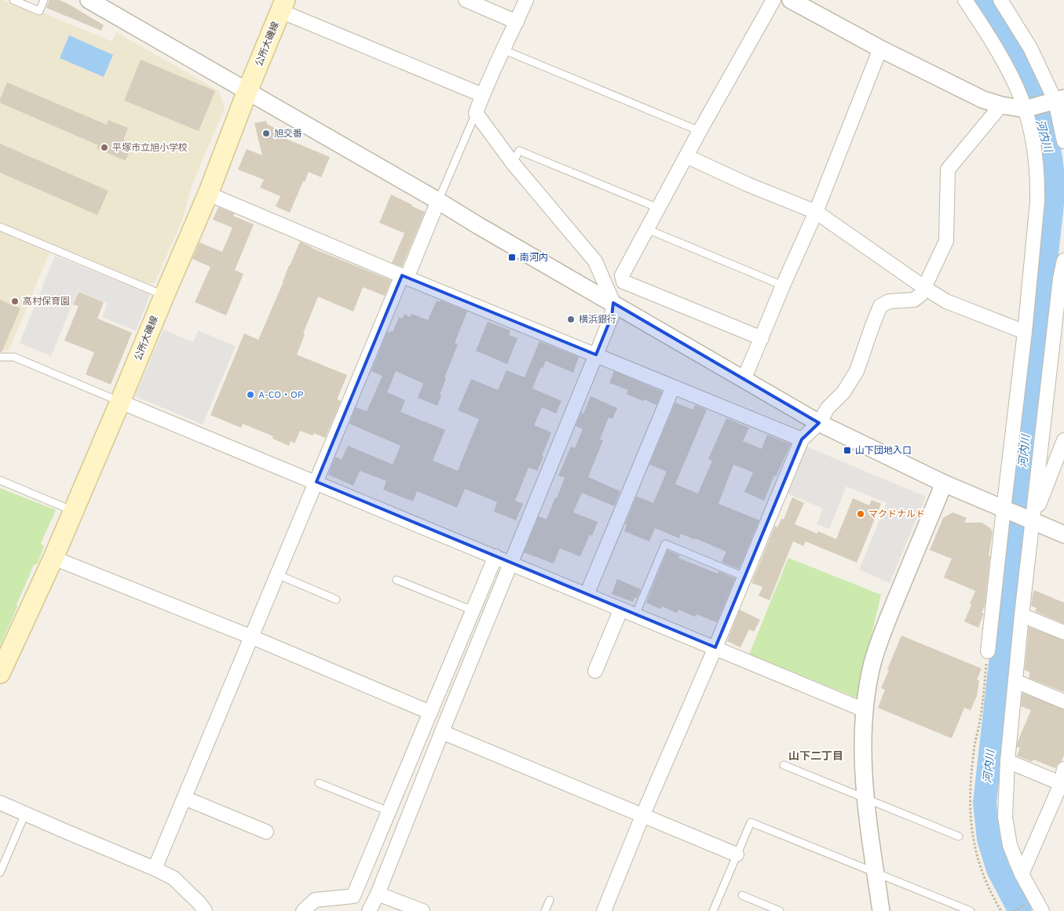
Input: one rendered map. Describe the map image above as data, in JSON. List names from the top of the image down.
{
  "streets": {
    "main road": ["公所大磯線"]
  },
  "districts": ["山下二丁目"],
  "water": ["河内川"],
  "places": {
    "other": [
      "旭交番",
      "平塚市立旭小学校",
      "高村保育園",
      "横浜銀行",
      "A-CO・OP",
      "マクドナルド"
    ],
    "transit": ["南河内", "山下団地入口"]
  }
}
